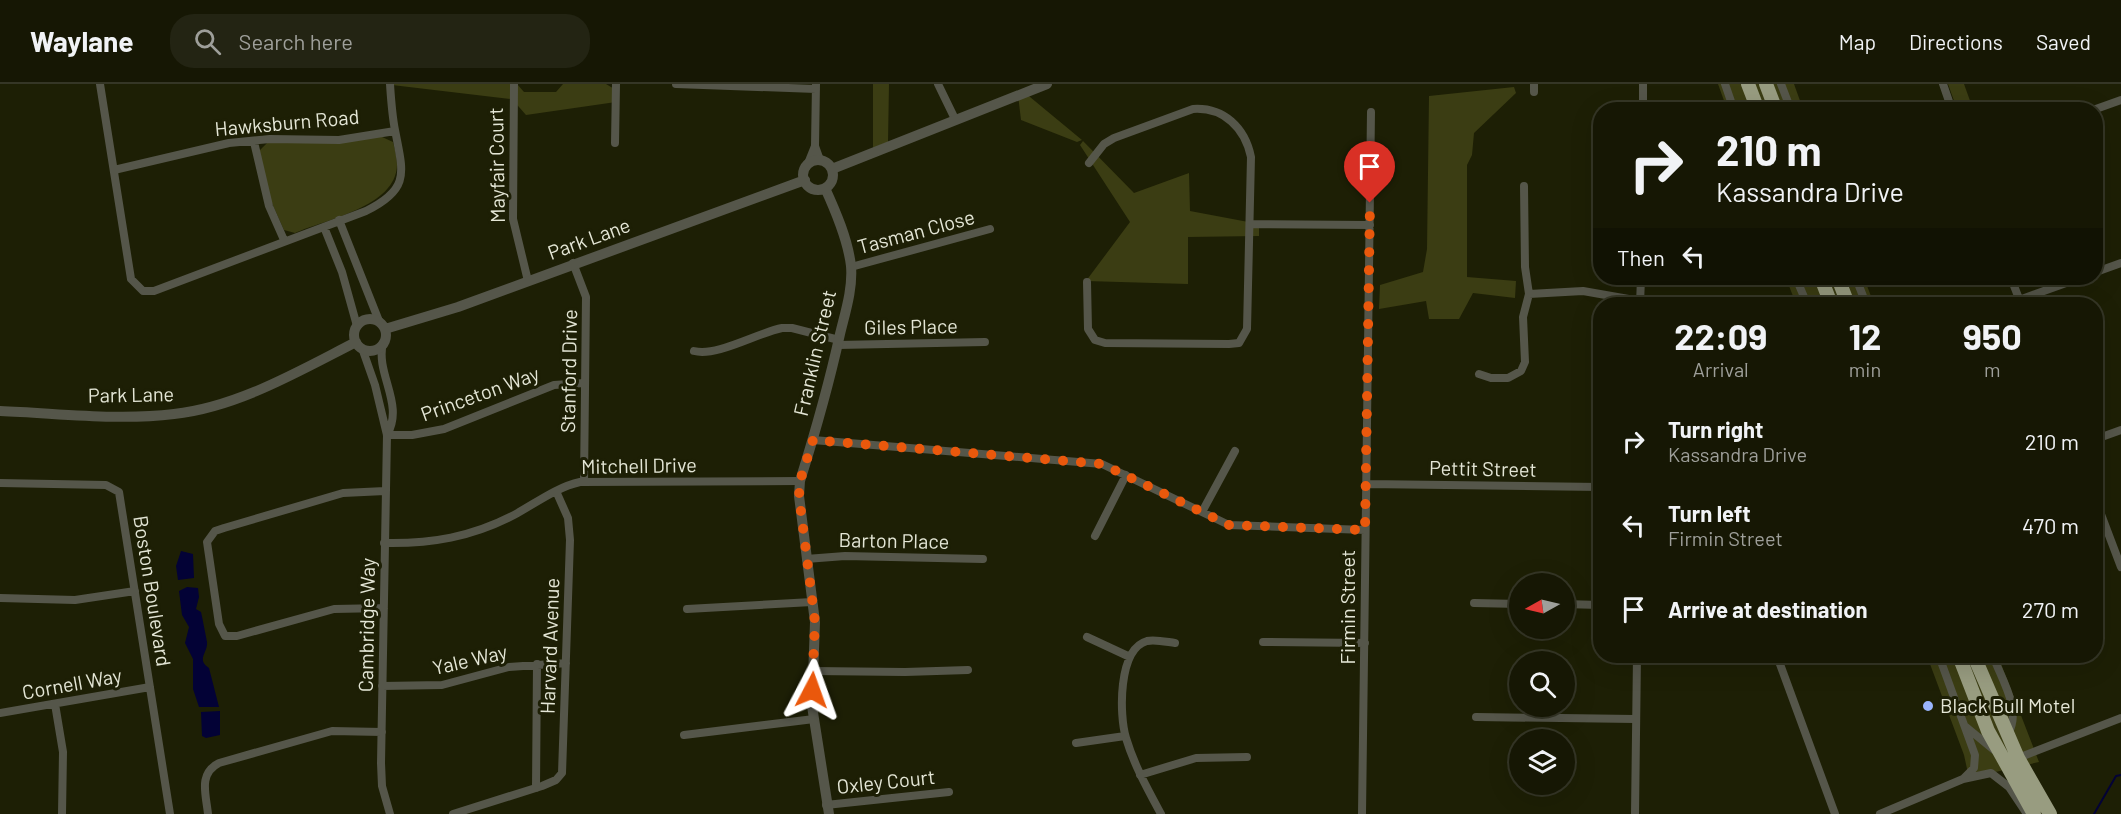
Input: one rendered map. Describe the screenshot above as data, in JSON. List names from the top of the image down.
{
  "streets": {
    "street": [
      "Hawksburn Road",
      "Mayfair Court",
      "Tasman Close",
      "Park Lane",
      "Giles Place",
      "Franklin Street",
      "Stanford Drive",
      "Princeton Way",
      "Mitchell Drive",
      "Pettit Street",
      "Barton Place",
      "Boston Boulevard",
      "Firmin Street",
      "Cambridge Way",
      "Harvard Avenue",
      "Yale Way",
      "Cornell Way",
      "Oxley Court"
    ]
  },
  "crossings": [
    ["Mayfair Court", "Park Lane"],
    ["Tasman Close", "Franklin Street"],
    ["Park Lane", "Franklin Street"],
    ["Park Lane", "Stanford Drive"],
    ["Park Lane", "Cambridge Way"],
    ["Giles Place", "Franklin Street"],
    ["Franklin Street", "Mitchell Drive"],
    ["Franklin Street", "Barton Place"],
    ["Franklin Street", "Oxley Court"],
    ["Stanford Drive", "Princeton Way"],
    ["Stanford Drive", "Mitchell Drive"],
    ["Princeton Way", "Cambridge Way"],
    ["Mitchell Drive", "Cambridge Way"],
    ["Mitchell Drive", "Harvard Avenue"],
    ["Pettit Street", "Firmin Street"],
    ["Boston Boulevard", "Cornell Way"],
    ["Cambridge Way", "Yale Way"],
    ["Harvard Avenue", "Yale Way"]
  ],
  "places": ["Black Bull Motel"],
  "north": "left",
  "page": {
    "header": "Waylane",
    "search": "Search here",
    "nav": ["Map", "Directions", "Saved"],
    "turn": ["210 m", "Kassandra Drive"],
    "then": "Then",
    "eta": [
      "22:09",
      "Arrival",
      "12",
      "min",
      "950",
      "m"
    ],
    "list": [
      {
        "name": "Turn right",
        "note": "Kassandra Drive",
        "value": "210 m"
      },
      {
        "name": "Turn left",
        "note": "Firmin Street",
        "value": "470 m"
      },
      {
        "name": "Arrive at destination",
        "value": "270 m"
      }
    ]
  }
}
